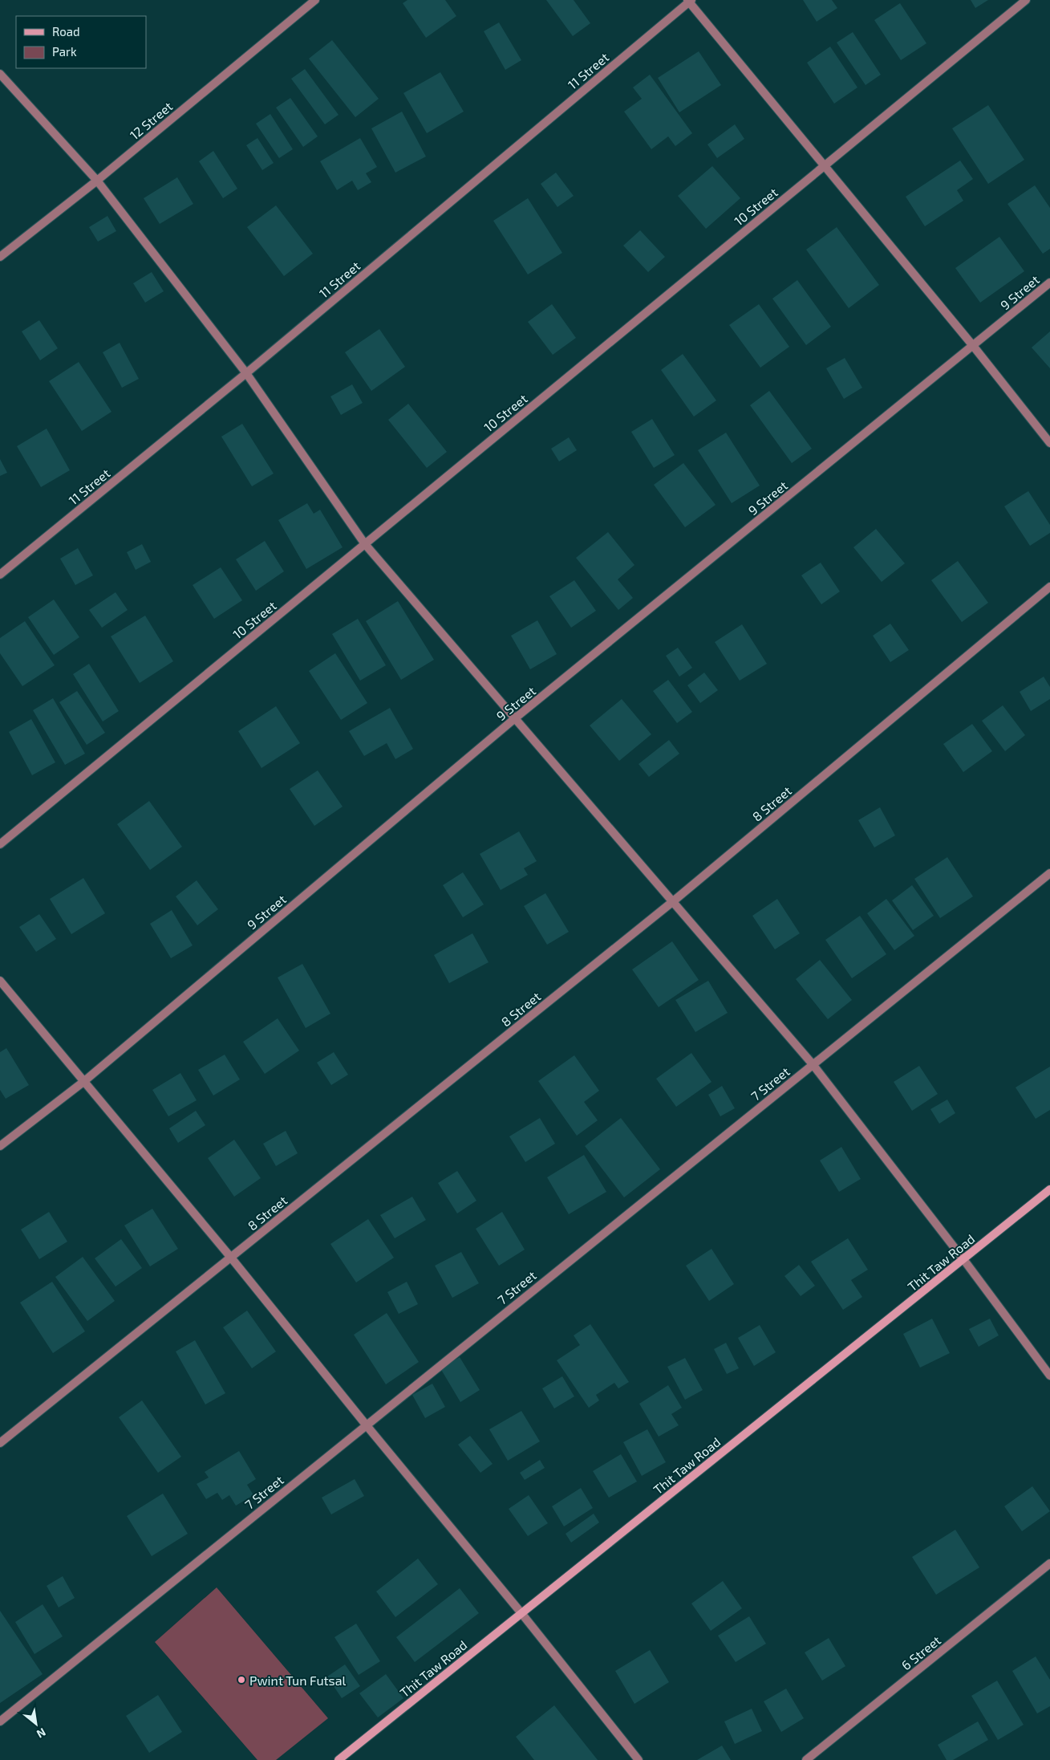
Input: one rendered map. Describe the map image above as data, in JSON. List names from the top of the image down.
{
  "streets": {
    "street": [
      "11 Street",
      "12 Street",
      "10 Street",
      "9 Street",
      "8 Street",
      "7 Street",
      "Thit Taw Road",
      "6 Street"
    ]
  },
  "places": ["Pwint Tun Futsal"],
  "legend": ["Road", "Park"],
  "north": "bottom right"
}
